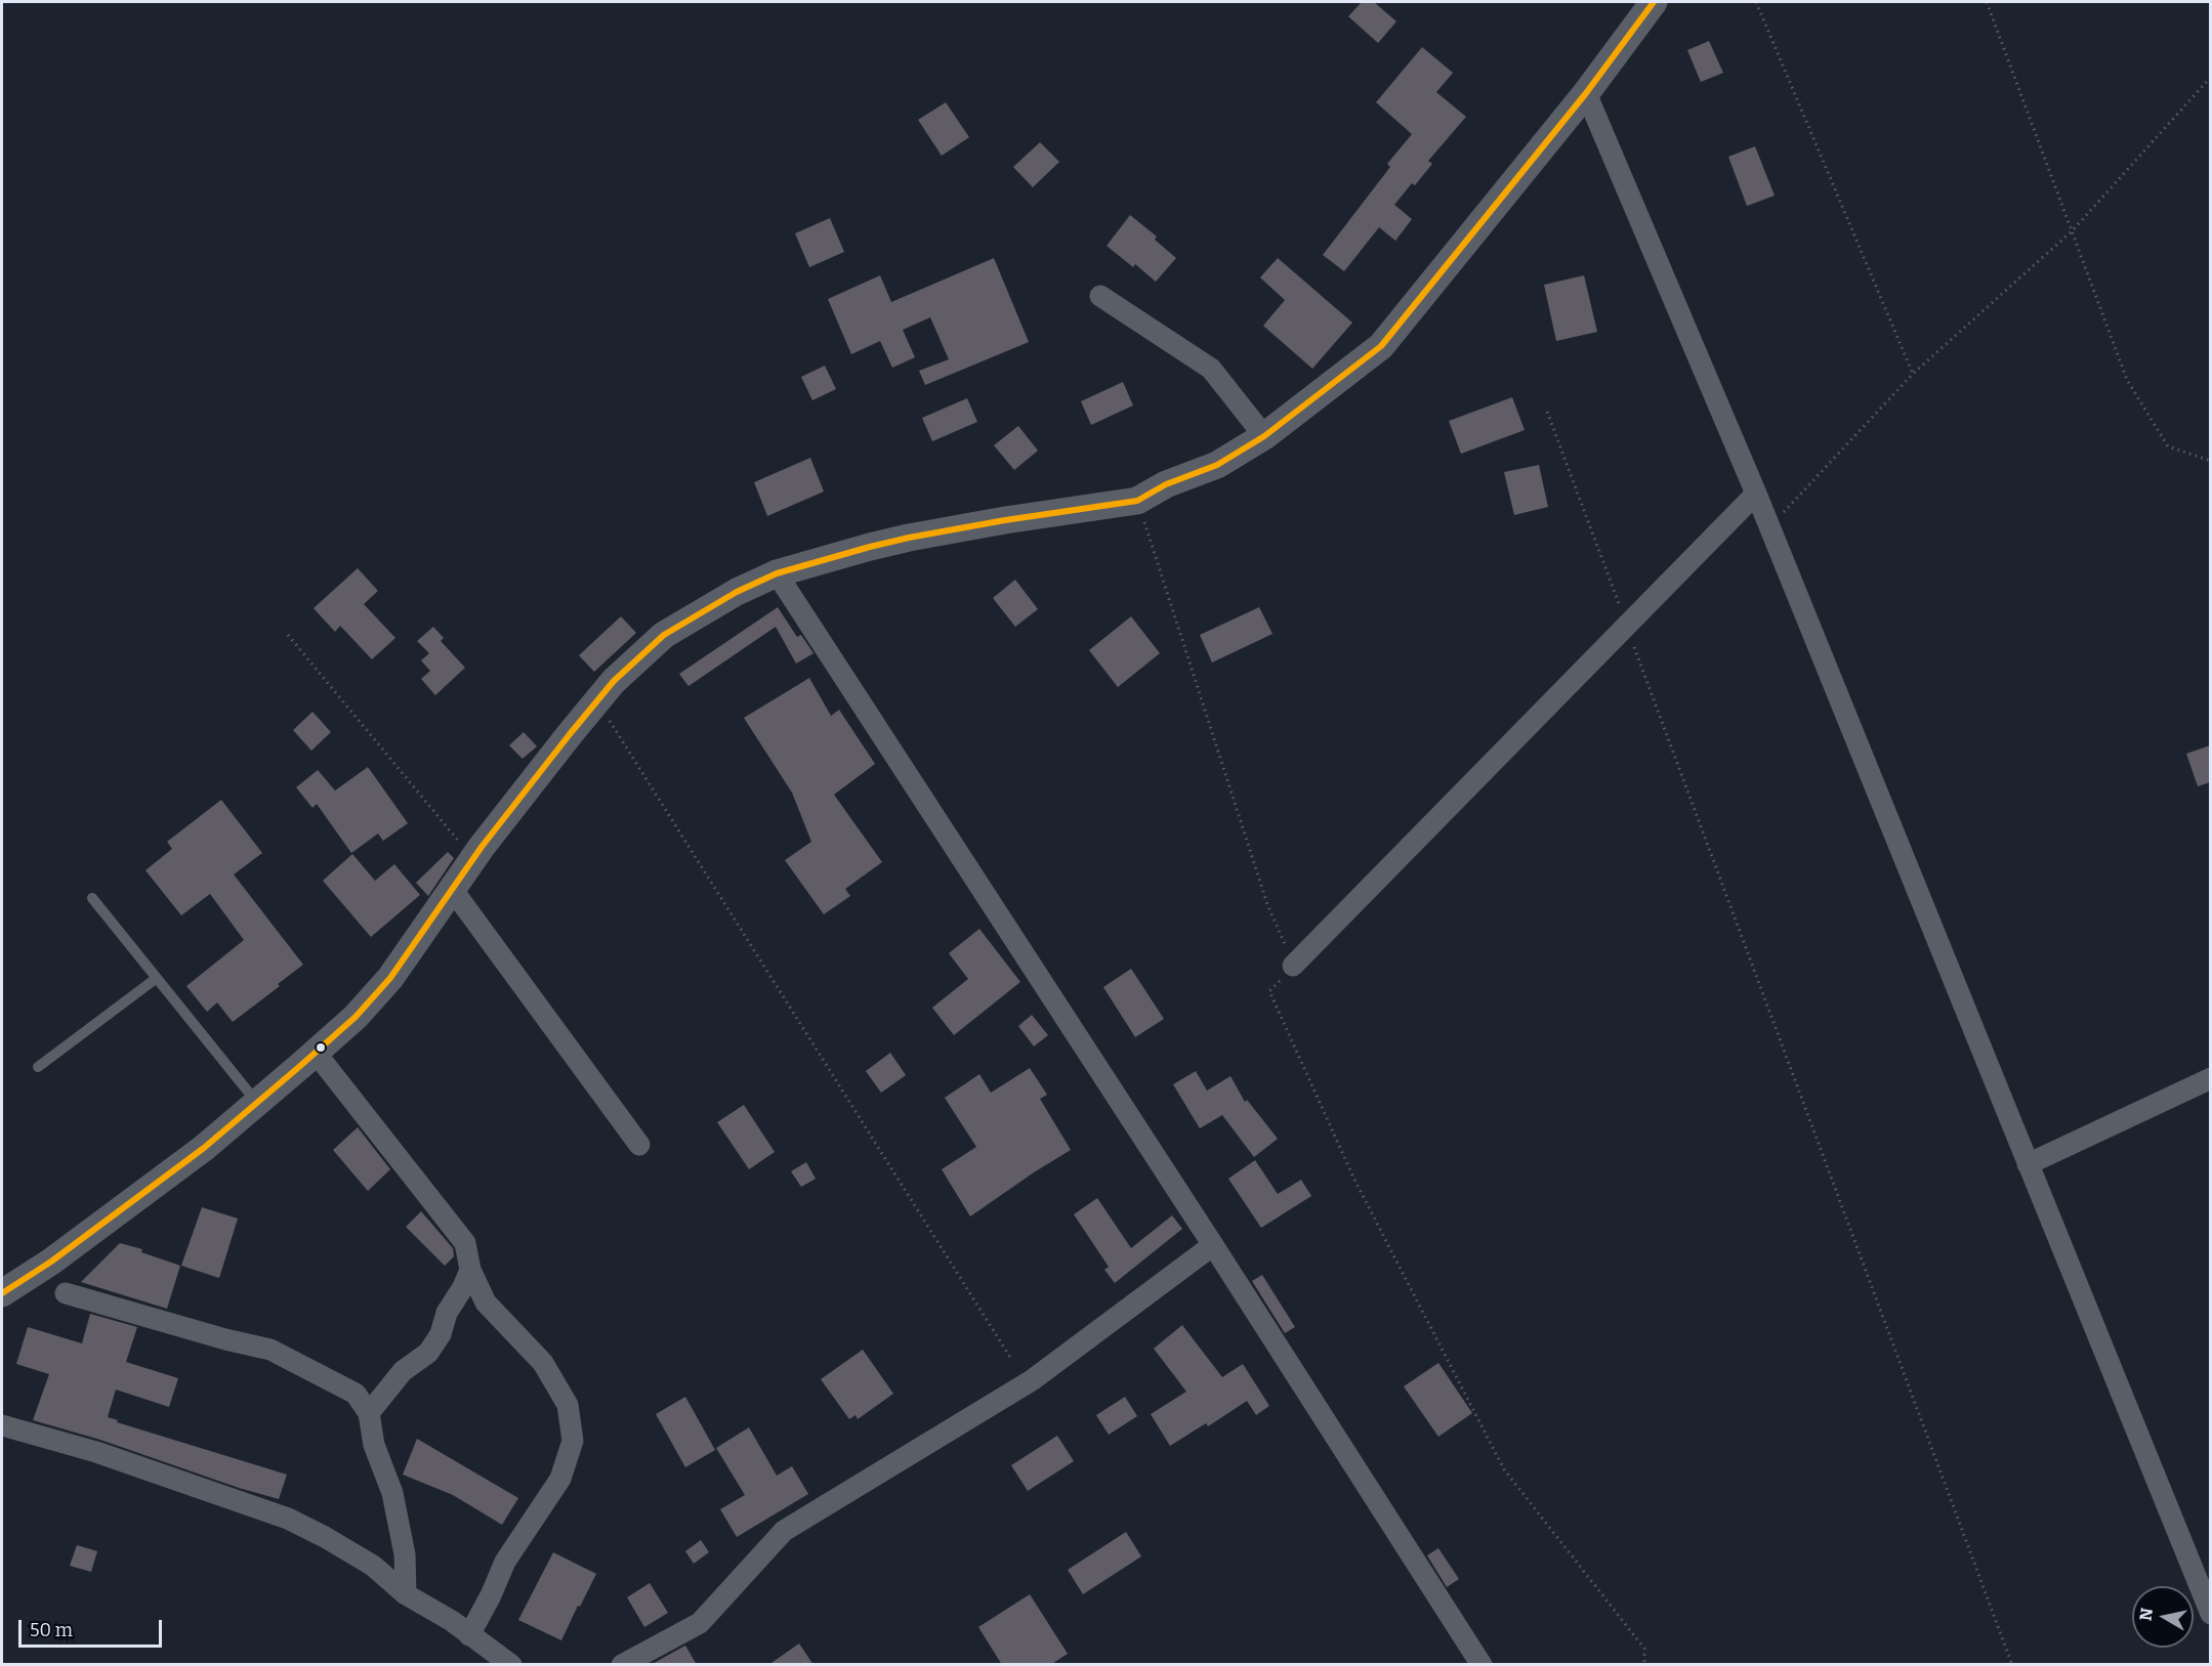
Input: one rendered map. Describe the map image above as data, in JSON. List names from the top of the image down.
{
  "scale_bar": "50 m",
  "north": "left"
}
